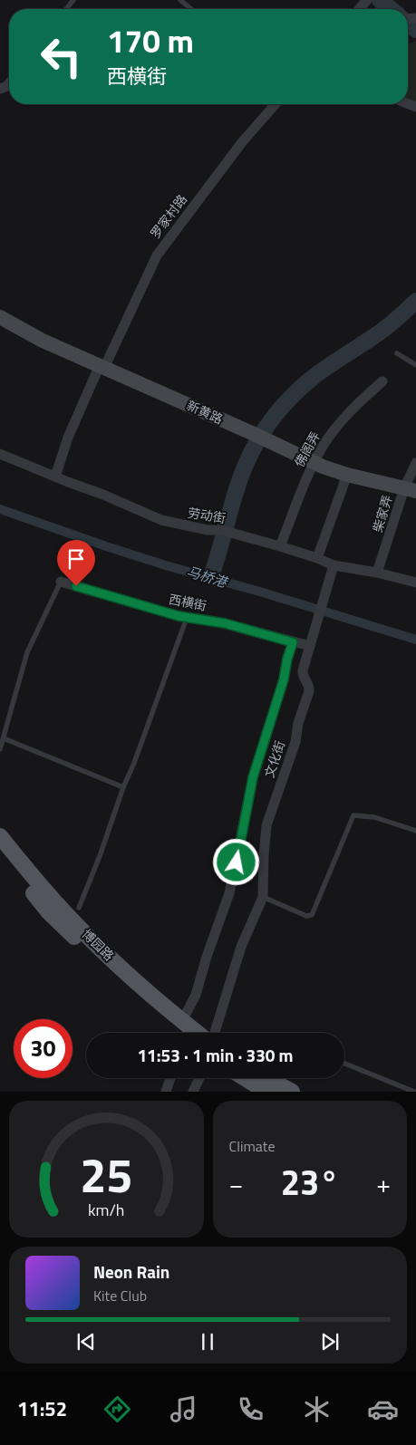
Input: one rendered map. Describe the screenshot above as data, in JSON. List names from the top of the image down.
{
  "streets": {
    "main road": ["博园路"],
    "street": [
      "罗家村路",
      "新黄路",
      "佛阁弄",
      "柴家弄",
      "劳动街",
      "西横街",
      "文化街"
    ]
  },
  "crossings": [
    ["罗家村路", "新黄路"],
    ["罗家村路", "劳动街"],
    ["新黄路", "佛阁弄"],
    ["新黄路", "柴家弄"],
    ["佛阁弄", "劳动街"],
    ["柴家弄", "劳动街"],
    ["劳动街", "文化街"],
    ["西横街", "文化街"]
  ],
  "water": ["马桥港"],
  "page": {
    "turn": ["170 m", "西横街"],
    "limit": "30",
    "trip": "11:53 · 1 min · 330 m",
    "tile": "Climate",
    "heat": ["−", "23°", "+"],
    "song": ["Neon Rain", "Kite Club"],
    "tabs": "11:52",
    "gauge": ["25", "km/h"]
  }
}
